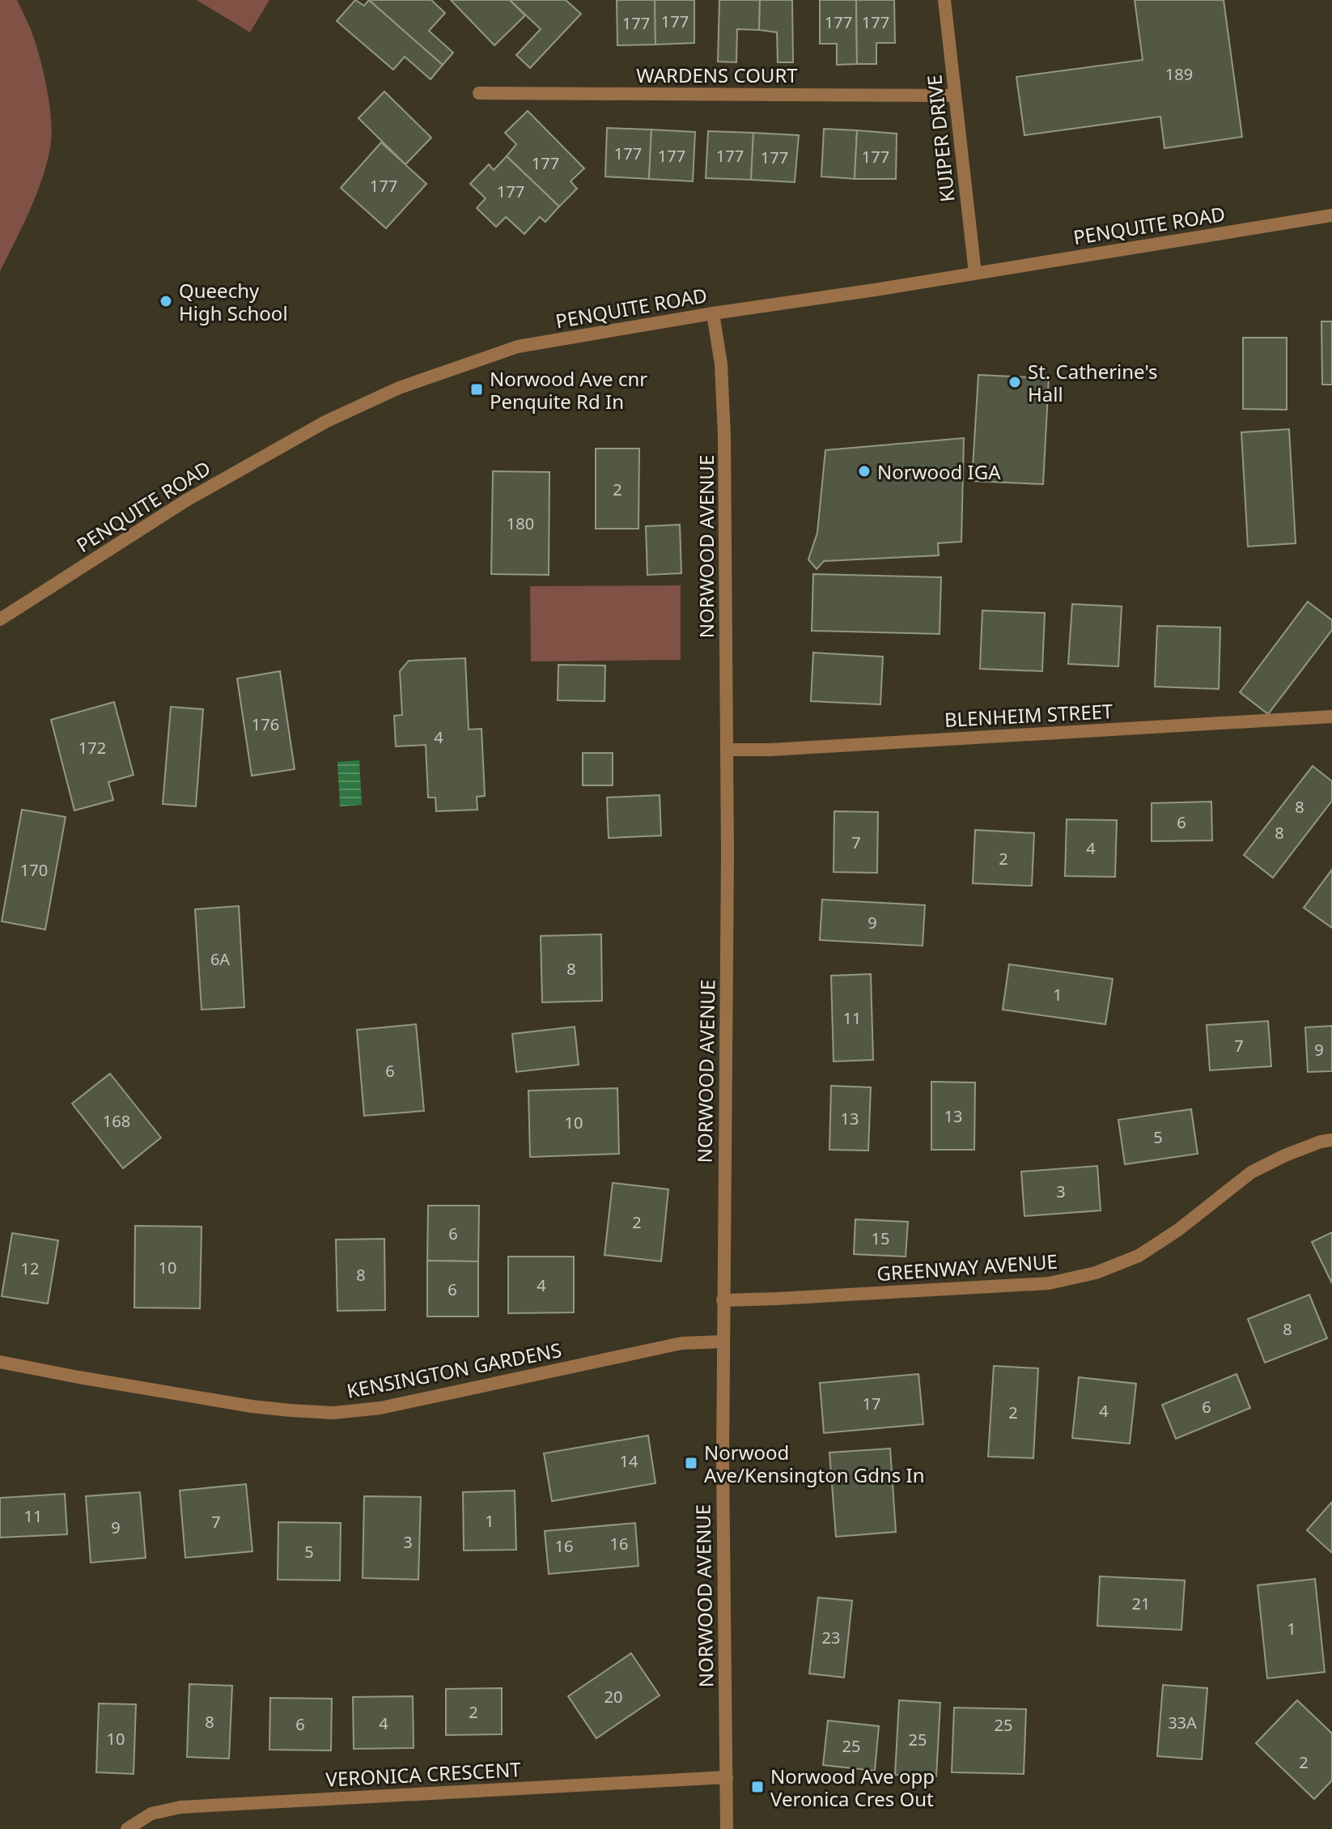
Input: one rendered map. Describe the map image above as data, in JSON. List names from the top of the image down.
{
  "streets": {
    "street": [
      "WARDENS COURT",
      "KUIPER DRIVE",
      "PENQUITE ROAD",
      "NORWOOD AVENUE",
      "BLENHEIM STREET",
      "GREENWAY AVENUE",
      "KENSINGTON GARDENS",
      "VERONICA CRESCENT"
    ]
  },
  "crossings": [
    ["WARDENS COURT", "KUIPER DRIVE"],
    ["KUIPER DRIVE", "PENQUITE ROAD"],
    ["PENQUITE ROAD", "NORWOOD AVENUE"],
    ["NORWOOD AVENUE", "BLENHEIM STREET"],
    ["NORWOOD AVENUE", "GREENWAY AVENUE"],
    ["NORWOOD AVENUE", "KENSINGTON GARDENS"],
    ["NORWOOD AVENUE", "VERONICA CRESCENT"]
  ],
  "places": {
    "other": ["Queechy High School", "St. Catherine's Hall", "Norwood IGA"],
    "transit": ["Norwood Ave cnr Penquite Rd In", "Norwood Ave/Kensington Gdns In", "Norwood Ave opp Veronica Cres Out"]
  },
  "house_numbers": [
    "177",
    "177",
    "177",
    "177",
    "189",
    "177",
    "177",
    "177",
    "177",
    "177",
    "177",
    "177",
    "177",
    "2",
    "180",
    "176",
    "4",
    "172",
    "8",
    "6",
    "8",
    "7",
    "4",
    "2",
    "170",
    "9",
    "6A",
    "8",
    "1",
    "11",
    "7",
    "9",
    "6",
    "13",
    "13",
    "168",
    "10",
    "5",
    "3",
    "2",
    "6",
    "15",
    "10",
    "12",
    "8",
    "4",
    "6",
    "8",
    "17",
    "6",
    "4",
    "2",
    "14",
    "11",
    "1",
    "7",
    "9",
    "3",
    "16",
    "16",
    "5",
    "21",
    "1",
    "23",
    "20",
    "2",
    "8",
    "33A",
    "4",
    "6",
    "25",
    "10",
    "25",
    "25",
    "2"
  ]
}
